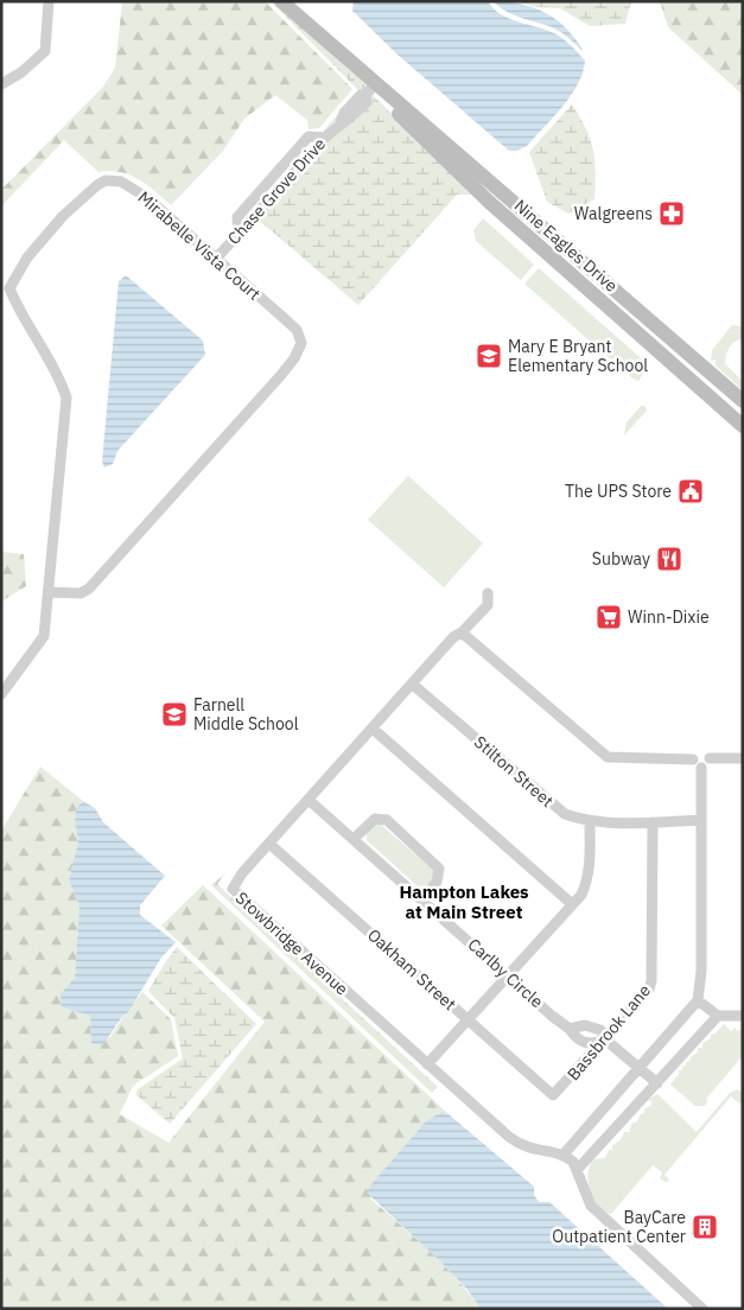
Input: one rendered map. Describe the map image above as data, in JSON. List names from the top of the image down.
{
  "streets": {
    "street": [
      "Chase Grove Drive",
      "Mirabelle Vista Court",
      "Nine Eagles Drive",
      "Stilton Street",
      "Stowbridge Avenue",
      "Oakham Street",
      "Carlby Circle",
      "Bassbrook Lane"
    ]
  },
  "crossings": [
    ["Chase Grove Drive", "Mirabelle Vista Court"],
    ["Chase Grove Drive", "Nine Eagles Drive"],
    ["Stilton Street", "Stowbridge Avenue"],
    ["Stilton Street", "Bassbrook Lane"],
    ["Stowbridge Avenue", "Oakham Street"],
    ["Stowbridge Avenue", "Carlby Circle"],
    ["Oakham Street", "Bassbrook Lane"],
    ["Carlby Circle", "Bassbrook Lane"]
  ],
  "districts": ["Hampton Lakes at Main Street"],
  "places": {
    "pharmacy": ["Walgreens"],
    "school or university": ["Mary E Bryant Elementary School", "Farnell Middle School"],
    "public building": ["The UPS Store"],
    "restaurant": ["Subway"],
    "supermarket": ["Winn-Dixie"],
    "building": ["BayCare Outpatient Center"]
  }
}
